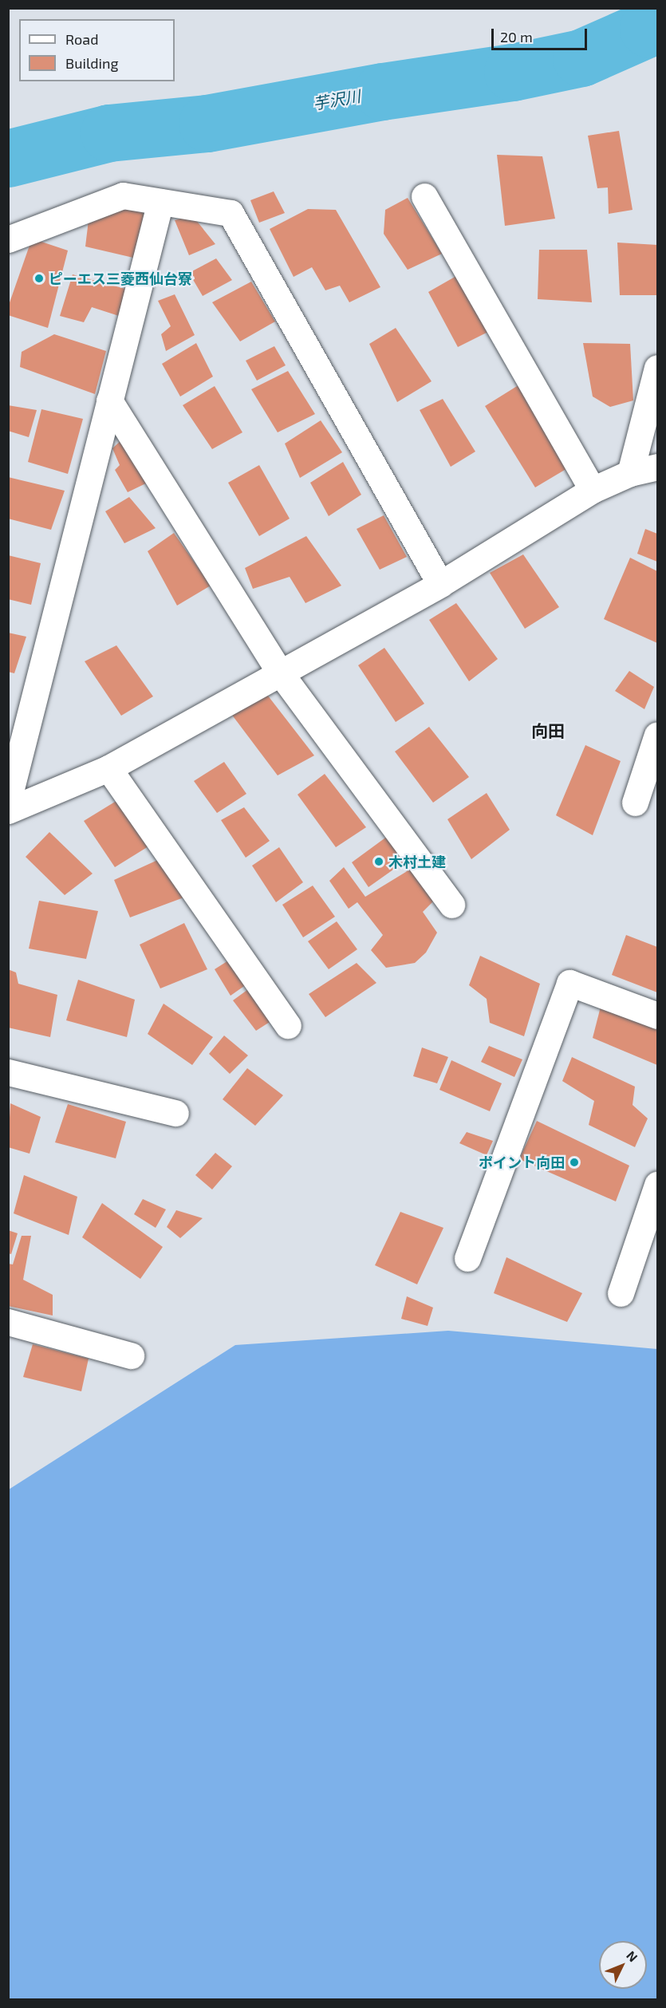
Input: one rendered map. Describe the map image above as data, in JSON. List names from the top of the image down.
{
  "districts": ["向田"],
  "water": ["芋沢川"],
  "places": ["ピーエス三菱西仙台寮", "木村土建", "ポイント向田"],
  "legend": ["Road", "Building"],
  "scale_bar": "20 m",
  "north": "top right"
}
